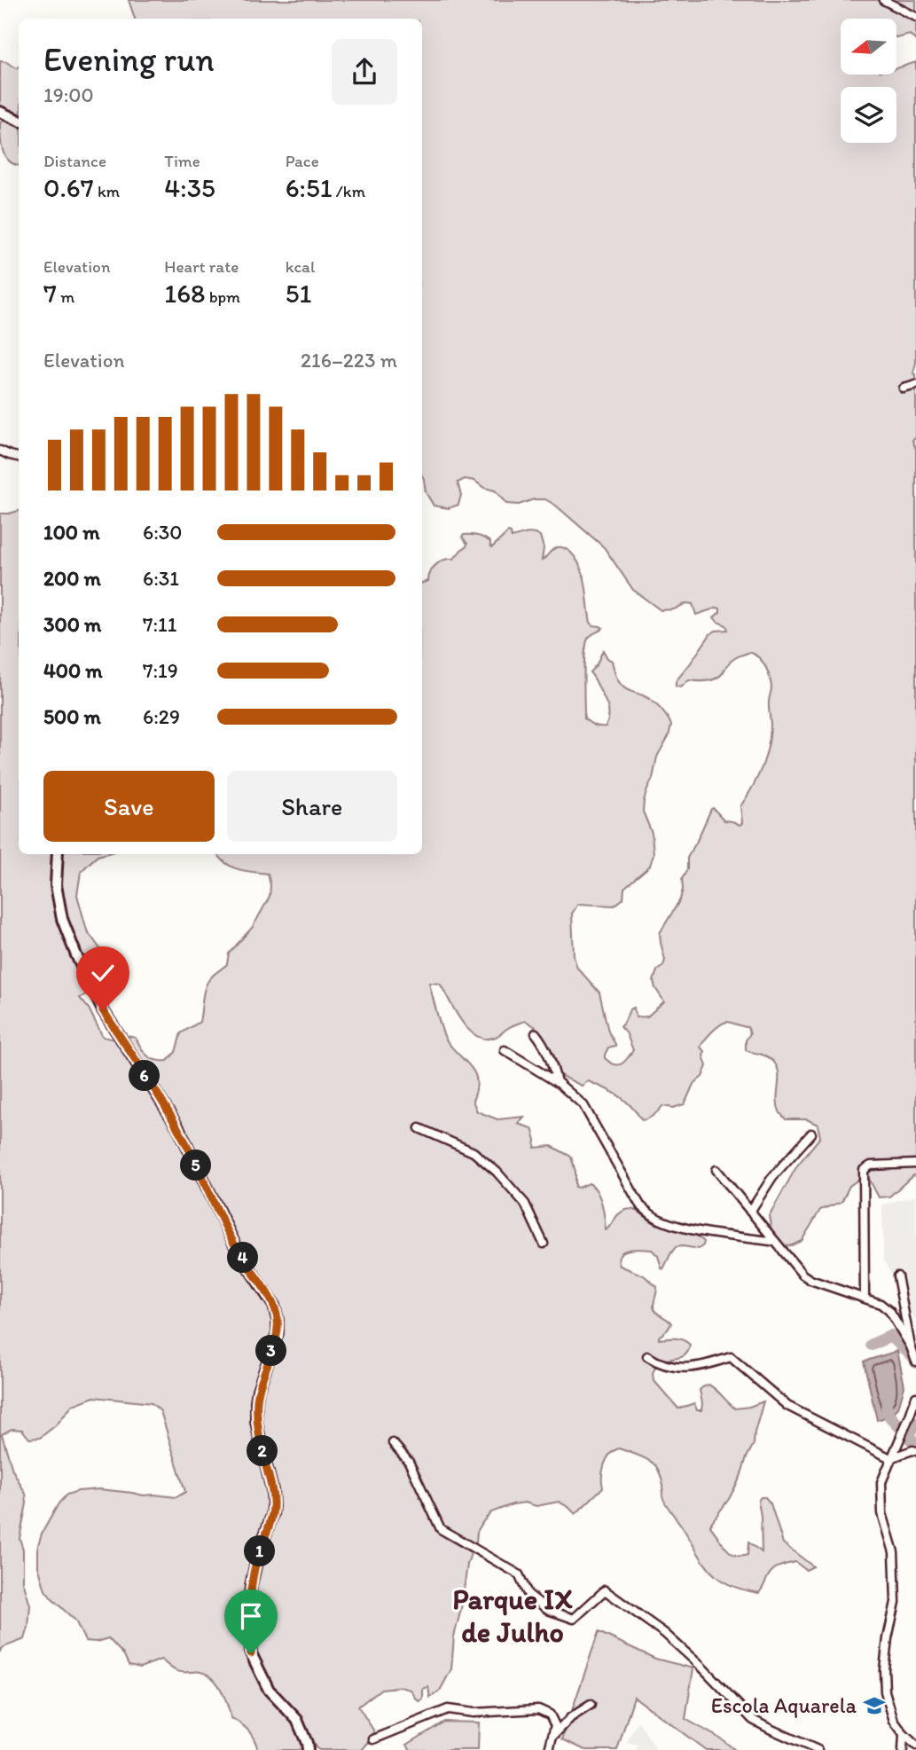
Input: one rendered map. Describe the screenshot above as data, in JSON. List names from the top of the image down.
{
  "districts": ["Parque IX de Julho"],
  "places": {
    "school or university": ["Escola Aquarela"]
  },
  "north": "left",
  "page": {
    "heading": ["Evening run", "19:00"],
    "stats": [
      ["Distance", "0.67 km"],
      ["Time", "4:35"],
      ["Pace", "6:51 /km"],
      ["Elevation", "7 m"],
      ["Heart rate", "168 bpm"],
      ["kcal", "51"]
    ],
    "chart": ["Elevation", "216–223 m"],
    "list": [
      {
        "name": "100 m",
        "note": "6:30"
      },
      {
        "name": "200 m",
        "note": "6:31"
      },
      {
        "name": "300 m",
        "note": "7:11"
      },
      {
        "name": "400 m",
        "note": "7:19"
      },
      {
        "name": "500 m",
        "note": "6:29"
      }
    ],
    "buttons": ["Save", "Share"],
    "pins": [
      "6",
      "5",
      "4",
      "3",
      "2",
      "1"
    ]
  }
}
